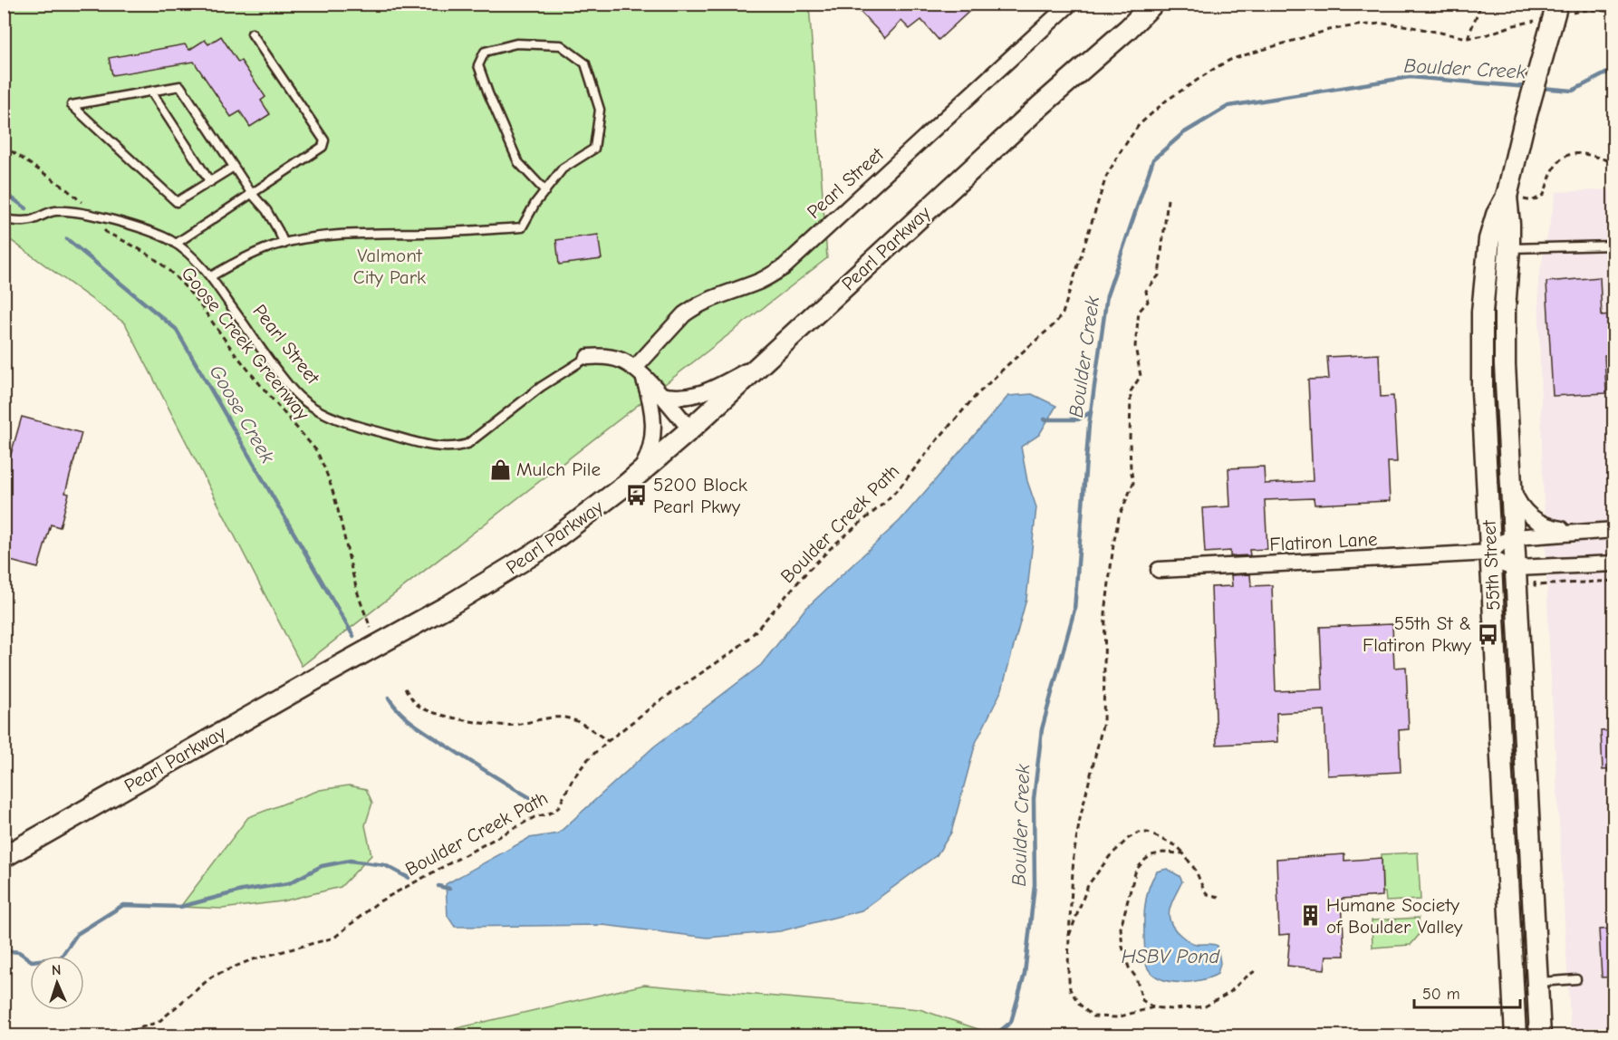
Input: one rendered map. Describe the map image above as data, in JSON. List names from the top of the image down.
{
  "streets": {
    "main road": ["Pearl Parkway", "55th Street"],
    "street": ["Pearl Street", "Flatiron Lane"],
    "path": ["Goose Creek Greenway", "Boulder Creek Path"]
  },
  "crossings": [
    ["Pearl Street", "Pearl Parkway"],
    ["Pearl Street", "Goose Creek Greenway"],
    ["Flatiron Lane", "55th Street"]
  ],
  "water": ["Boulder Creek", "Goose Creek", "HSBV Pond"],
  "parks": ["Valmont City Park"],
  "places": {
    "shop": ["Mulch Pile"],
    "bus stop": ["5200 Block Pearl Pkwy", "55th St & Flatiron Pkwy"],
    "building": ["Humane Society of Boulder Valley"]
  },
  "scale_bar": "50 m",
  "north": "top"
}
